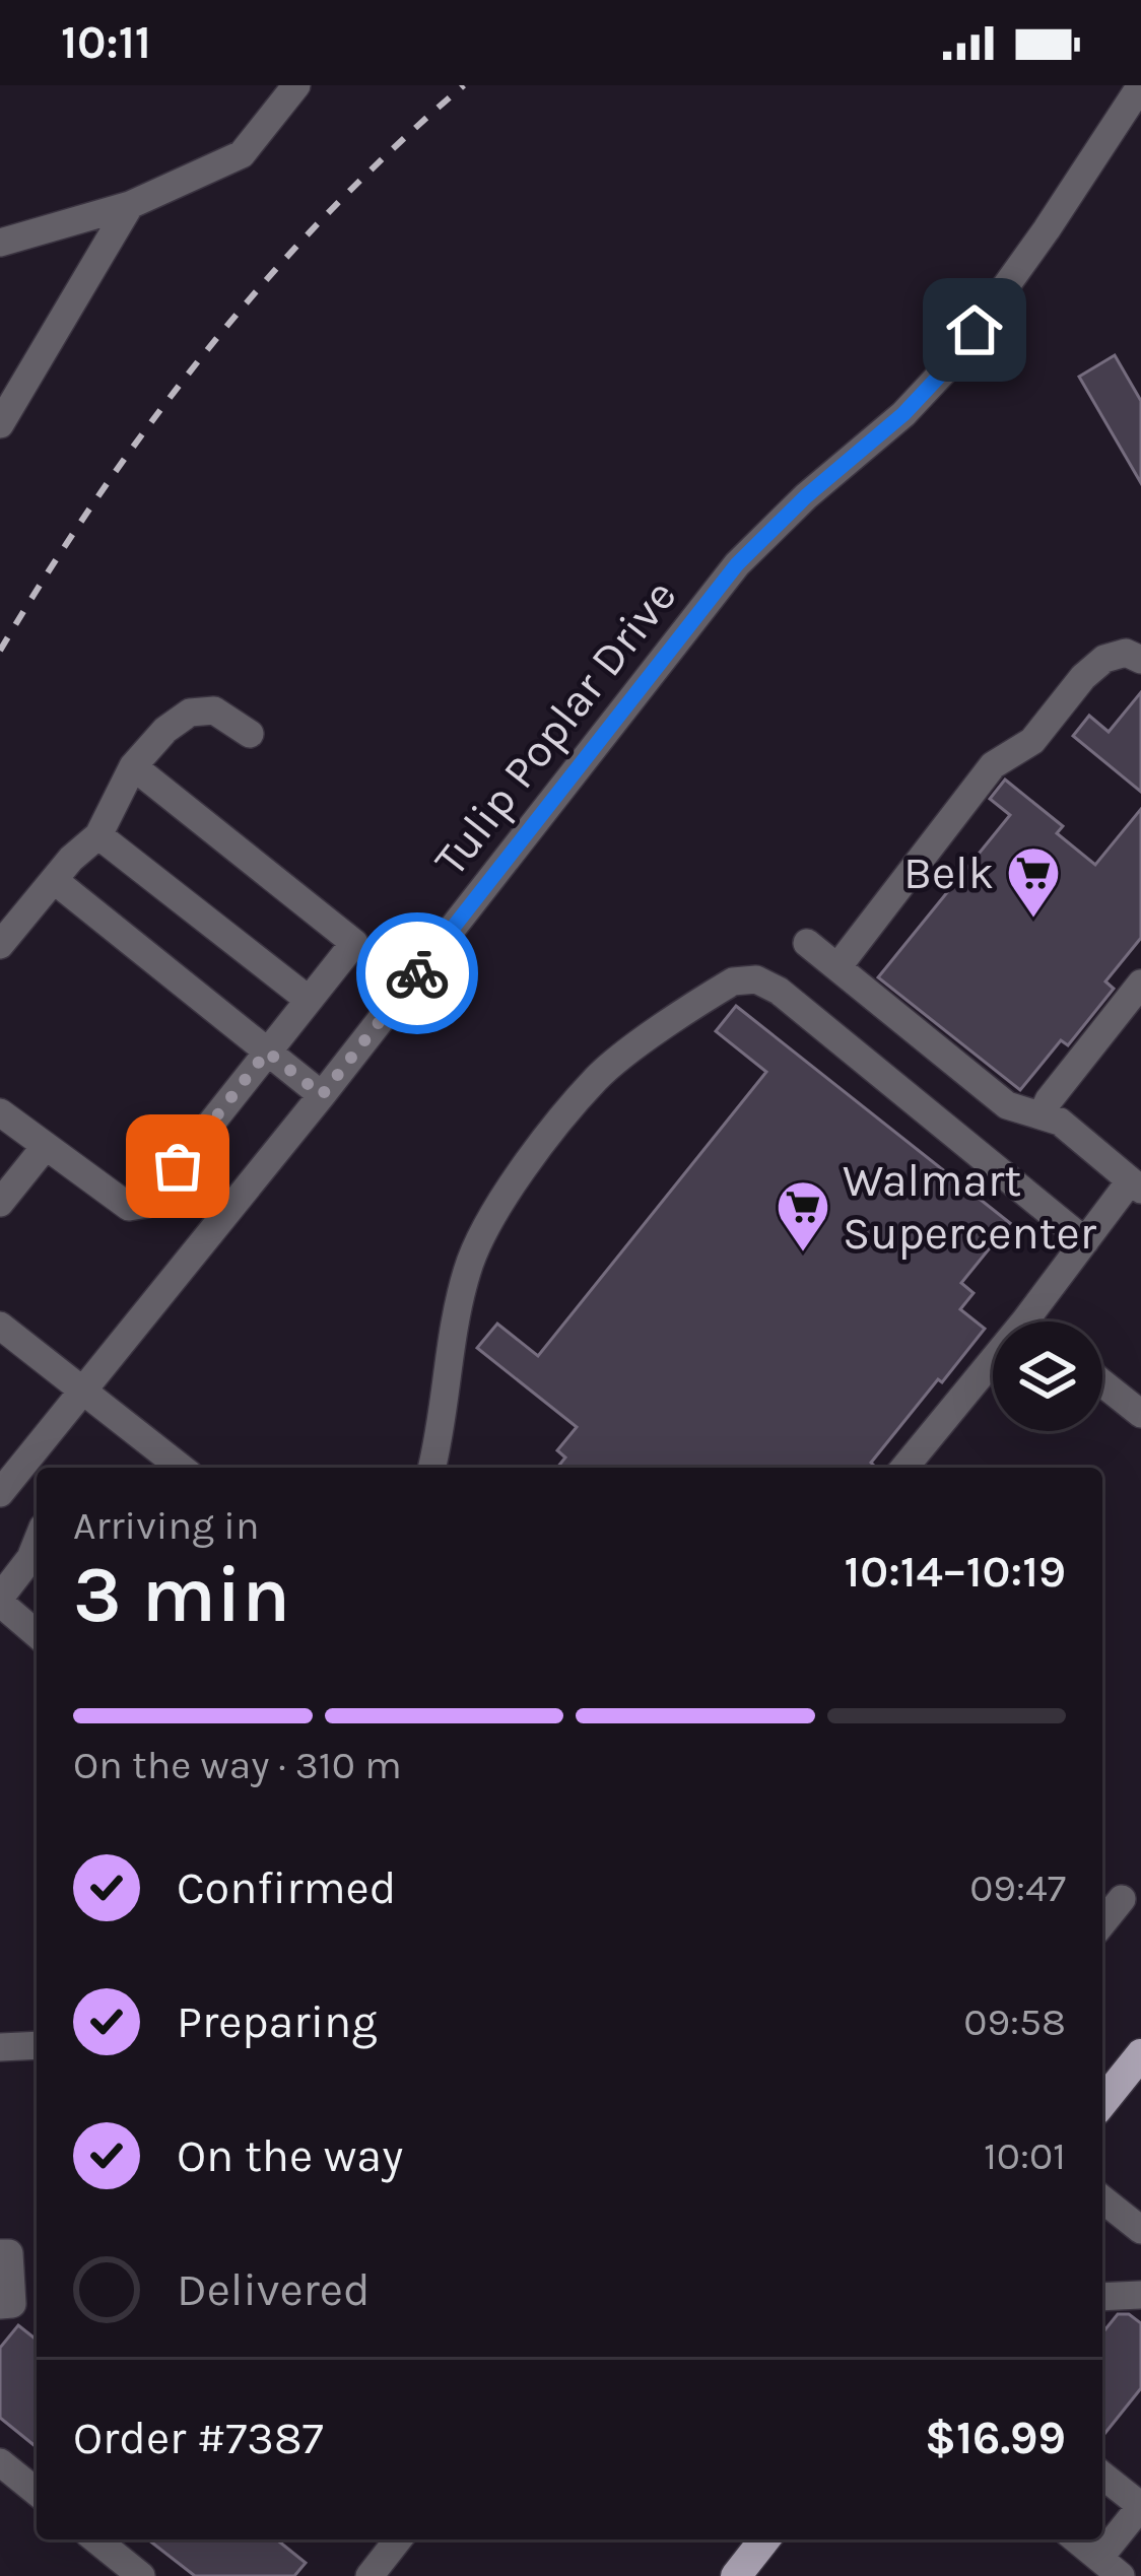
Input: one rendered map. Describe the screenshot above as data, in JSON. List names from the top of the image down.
{
  "streets": {
    "street": ["Tulip Poplar Drive"]
  },
  "places": {
    "supermarket": ["Belk", "Walmart Supercenter"]
  },
  "page": {
    "status": "10:11",
    "heading": ["3 min", "Arriving in", "10:14–10:19"],
    "panel": ["Order #7387", "$16.99"],
    "bar": "On the way · 310 m",
    "list": [
      ["Confirmed", "09:47"],
      ["Preparing", "09:58"],
      ["On the way", "10:01"],
      "Delivered"
    ]
  }
}
